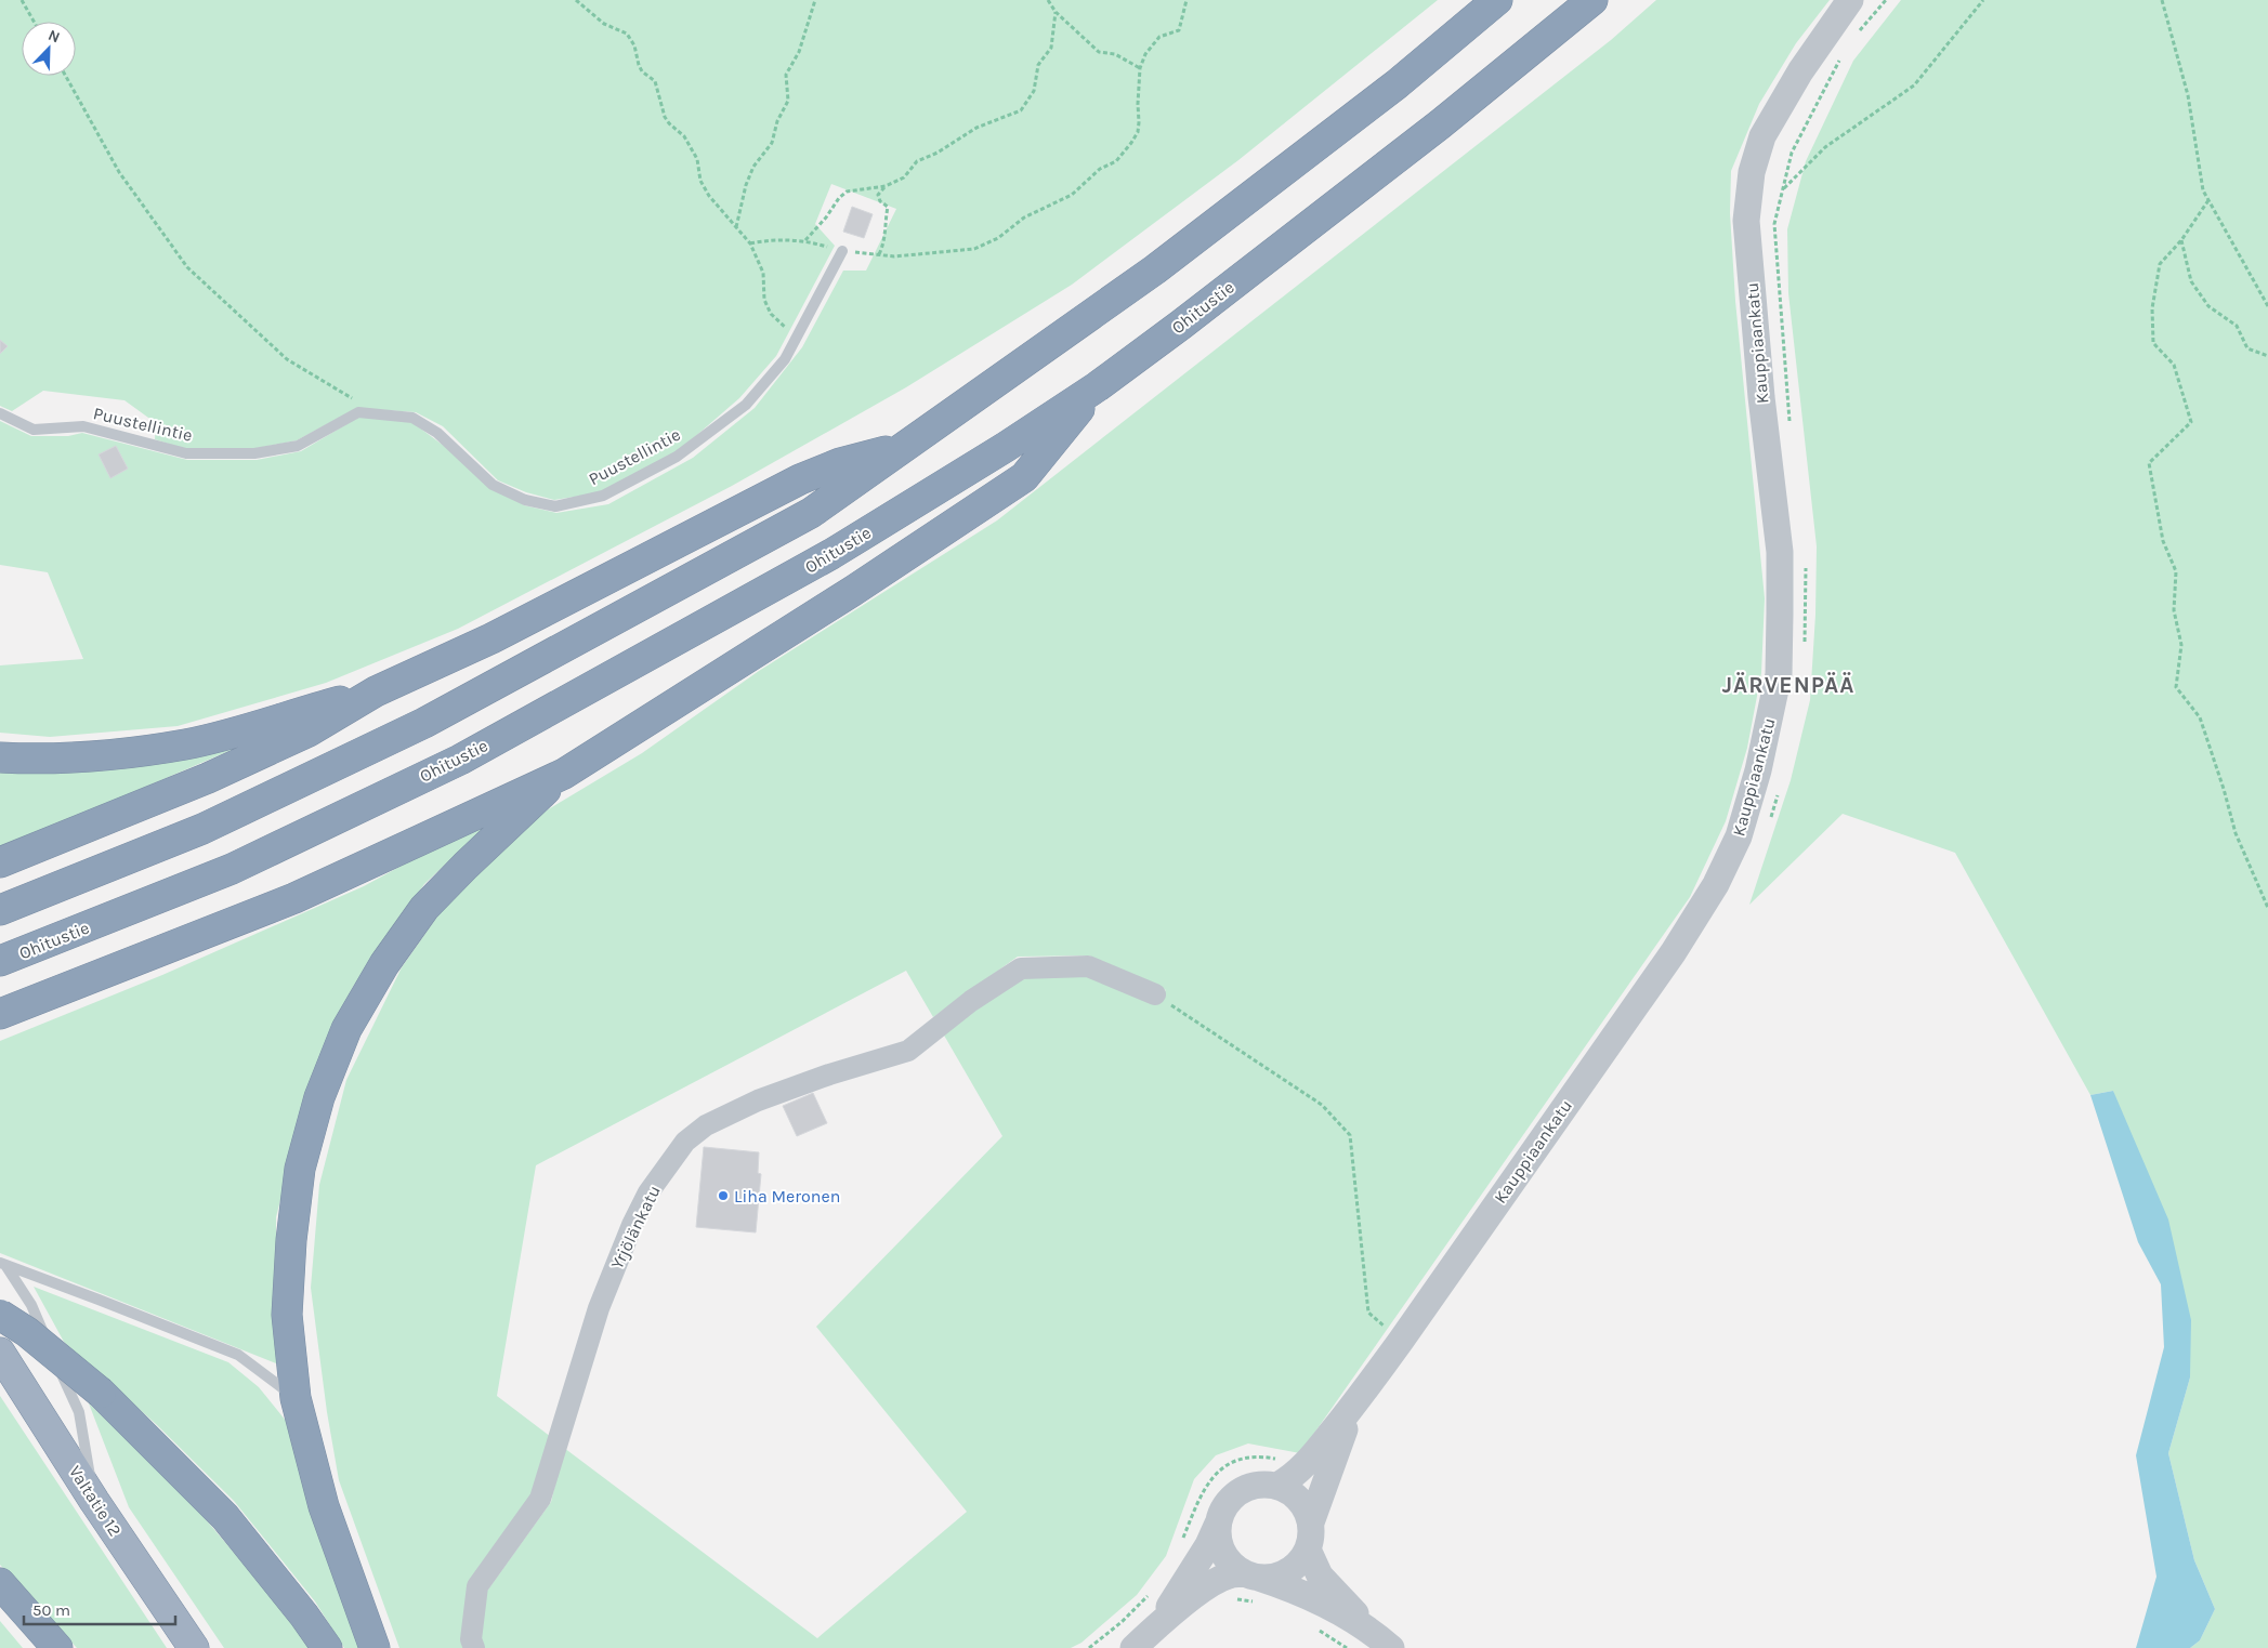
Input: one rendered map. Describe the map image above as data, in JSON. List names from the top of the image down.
{
  "streets": {
    "highway": ["Ohitustie", "Valtatie 12"],
    "street": ["Kauppiaankatu", "Yrjölänkatu"],
    "lane": ["Puustellintie"]
  },
  "districts": ["JÄRVENPÄÄ"],
  "places": ["Liha Meronen"],
  "scale_bar": "50 m",
  "north": "top right"
}
